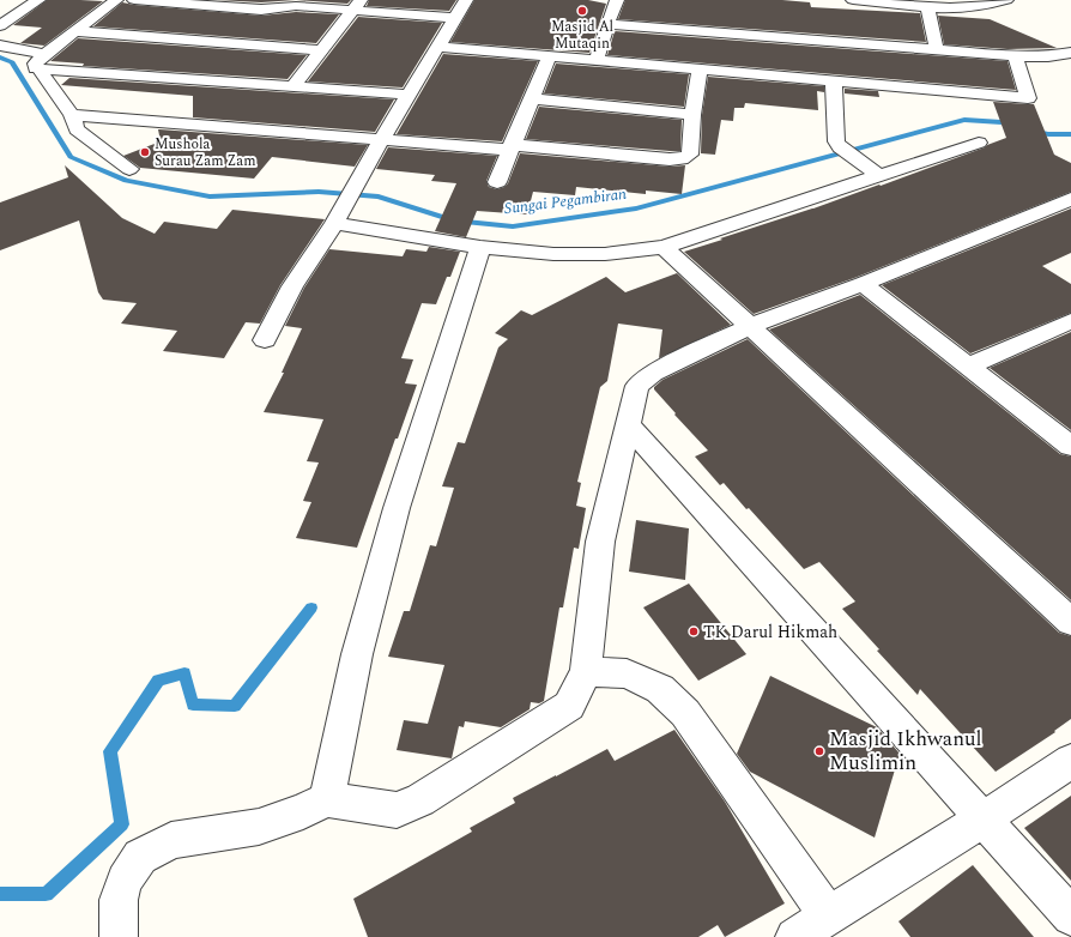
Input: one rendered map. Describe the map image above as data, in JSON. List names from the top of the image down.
{
  "water": ["Sungai Pegambiran"],
  "places": [
    "Masjid Al Mutaqin",
    "Mushola Surau Zam Zam",
    "TK Darul Hikmah",
    "Masjid Ikhwanul Muslimin"
  ]
}
